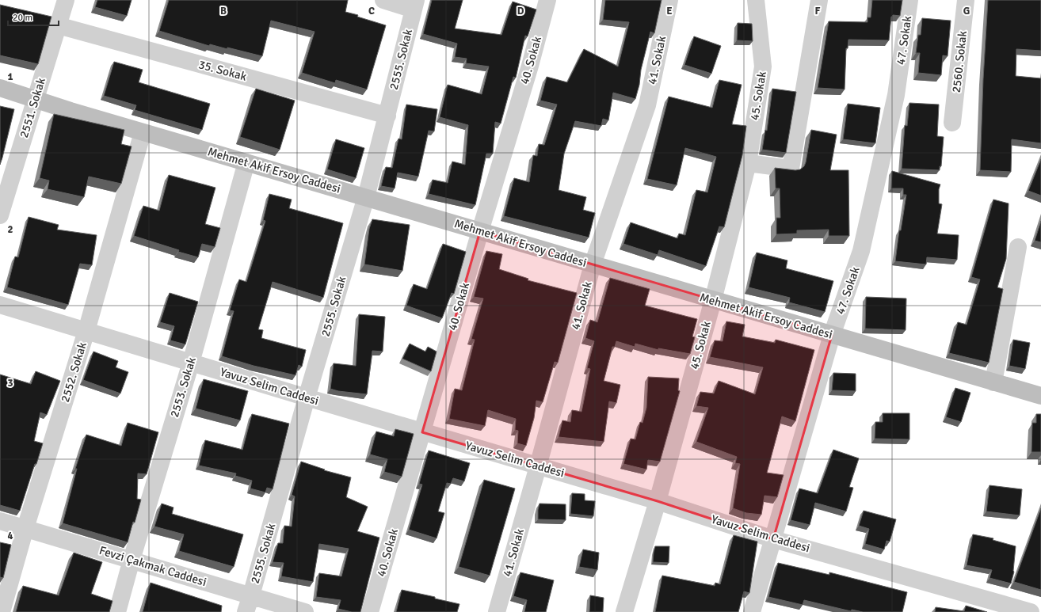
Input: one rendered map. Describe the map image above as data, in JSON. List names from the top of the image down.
{
  "streets": {
    "street": [
      "47. Sokak",
      "2555. Sokak",
      "40. Sokak",
      "41. Sokak",
      "2560. Sokak",
      "35. Sokak",
      "45. Sokak",
      "2551. Sokak",
      "Mehmet Akif Ersoy Caddesi",
      "2552. Sokak",
      "Yavuz Selim Caddesi",
      "2553. Sokak",
      "Fevzi Çakmak Caddesi"
    ]
  },
  "crossings": [
    ["47. Sokak", "Mehmet Akif Ersoy Caddesi"],
    ["47. Sokak", "Yavuz Selim Caddesi"],
    ["2555. Sokak", "35. Sokak"],
    ["2555. Sokak", "Mehmet Akif Ersoy Caddesi"],
    ["2555. Sokak", "Yavuz Selim Caddesi"],
    ["2555. Sokak", "Fevzi Çakmak Caddesi"],
    ["40. Sokak", "Mehmet Akif Ersoy Caddesi"],
    ["40. Sokak", "Yavuz Selim Caddesi"],
    ["41. Sokak", "Mehmet Akif Ersoy Caddesi"],
    ["41. Sokak", "Yavuz Selim Caddesi"],
    ["35. Sokak", "2551. Sokak"],
    ["45. Sokak", "Mehmet Akif Ersoy Caddesi"],
    ["45. Sokak", "Yavuz Selim Caddesi"],
    ["2551. Sokak", "Mehmet Akif Ersoy Caddesi"],
    ["Mehmet Akif Ersoy Caddesi", "2552. Sokak"],
    ["Mehmet Akif Ersoy Caddesi", "2553. Sokak"],
    ["2552. Sokak", "Yavuz Selim Caddesi"],
    ["2552. Sokak", "Fevzi Çakmak Caddesi"],
    ["Yavuz Selim Caddesi", "2553. Sokak"],
    ["2553. Sokak", "Fevzi Çakmak Caddesi"]
  ],
  "scale_bar": "20 m",
  "grid": {
    "columns": [
      "B",
      "C",
      "D",
      "E",
      "F",
      "G"
    ],
    "rows": [
      "1",
      "2",
      "3",
      "4"
    ]
  }
}
